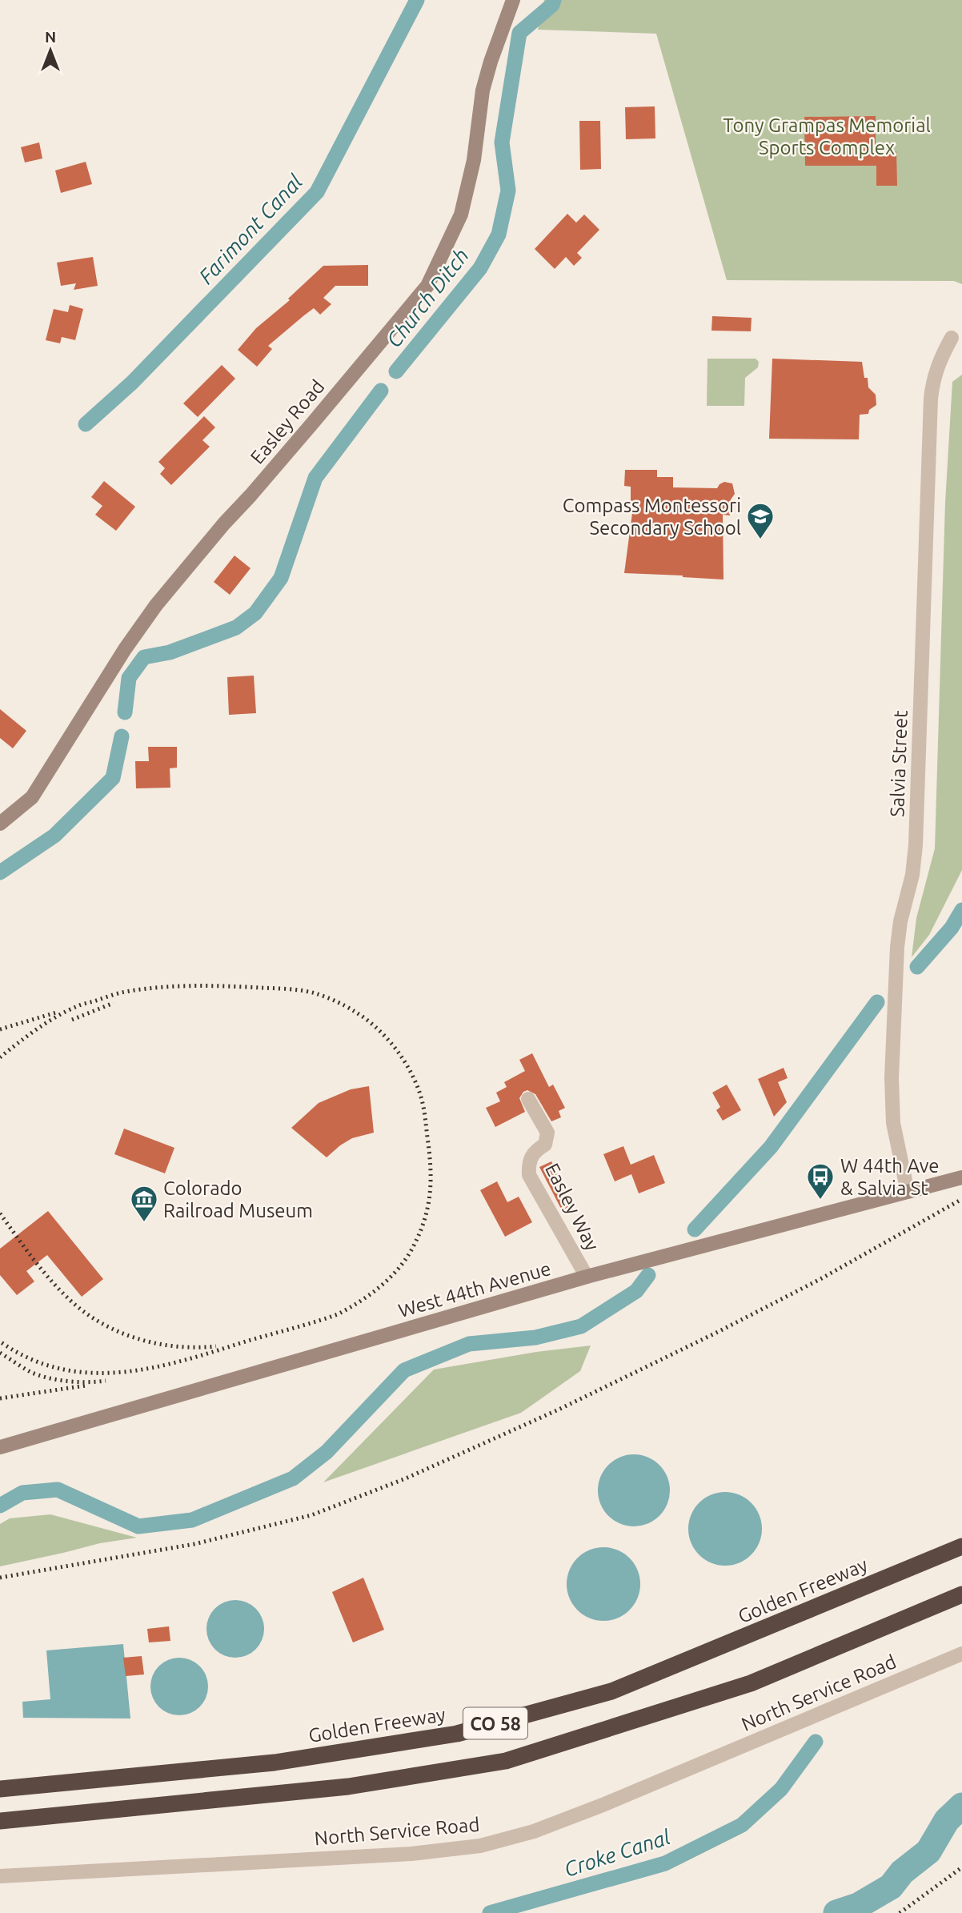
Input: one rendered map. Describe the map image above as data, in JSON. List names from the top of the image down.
{
  "streets": {
    "highway": ["Golden Freeway", "CO 58"],
    "street": [
      "Easley Road",
      "Salvia Street",
      "Easley Way",
      "West 44th Avenue",
      "North Service Road"
    ]
  },
  "crossings": [
    ["Salvia Street", "West 44th Avenue"],
    ["Easley Way", "West 44th Avenue"]
  ],
  "water": ["Farimont Canal", "Church Ditch", "Croke Canal"],
  "parks": ["Tony Grampas Memorial Sports Complex"],
  "places": {
    "school or university": ["Compass Montessori Secondary School"],
    "bus stop": ["W 44th Ave & Salvia St"],
    "museum": ["Colorado Railroad Museum"]
  },
  "north": "top"
}
